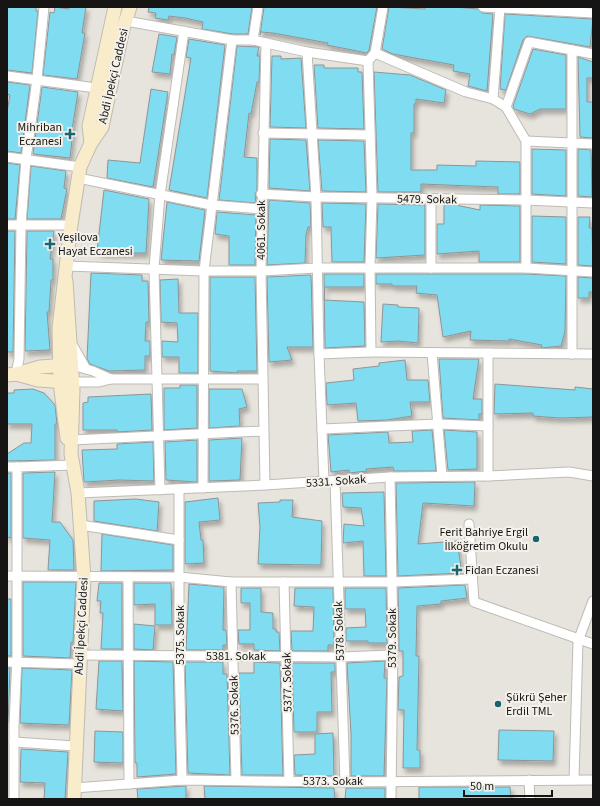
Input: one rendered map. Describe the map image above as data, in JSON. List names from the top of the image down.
{
  "streets": {
    "main road": ["Abdi İpekçi Caddesi"],
    "street": [
      "5479. Sokak",
      "4061. Sokak",
      "5331. Sokak",
      "5378. Sokak",
      "5375. Sokak",
      "5379. Sokak",
      "5381. Sokak",
      "5377. Sokak",
      "5376. Sokak",
      "5373. Sokak"
    ]
  },
  "crossings": [
    ["Abdi İpekçi Caddesi", "5331. Sokak"],
    ["Abdi İpekçi Caddesi", "5381. Sokak"],
    ["Abdi İpekçi Caddesi", "5373. Sokak"],
    ["5479. Sokak", "4061. Sokak"],
    ["4061. Sokak", "5331. Sokak"],
    ["5331. Sokak", "5378. Sokak"],
    ["5331. Sokak", "5375. Sokak"],
    ["5331. Sokak", "5379. Sokak"],
    ["5378. Sokak", "5381. Sokak"],
    ["5378. Sokak", "5373. Sokak"],
    ["5375. Sokak", "5381. Sokak"],
    ["5375. Sokak", "5373. Sokak"],
    ["5379. Sokak", "5381. Sokak"],
    ["5379. Sokak", "5373. Sokak"],
    ["5381. Sokak", "5377. Sokak"],
    ["5381. Sokak", "5376. Sokak"],
    ["5377. Sokak", "5373. Sokak"],
    ["5376. Sokak", "5373. Sokak"]
  ],
  "places": {
    "health": ["Mihriban Eczanesi", "Yeşilova Hayat Eczanesi", "Fidan Eczanesi"],
    "other": ["Ferit Bahriye Ergil İlköğretim Okulu", "Şükrü Şeher Erdil TML"]
  },
  "scale_bar": "50 m"
}
